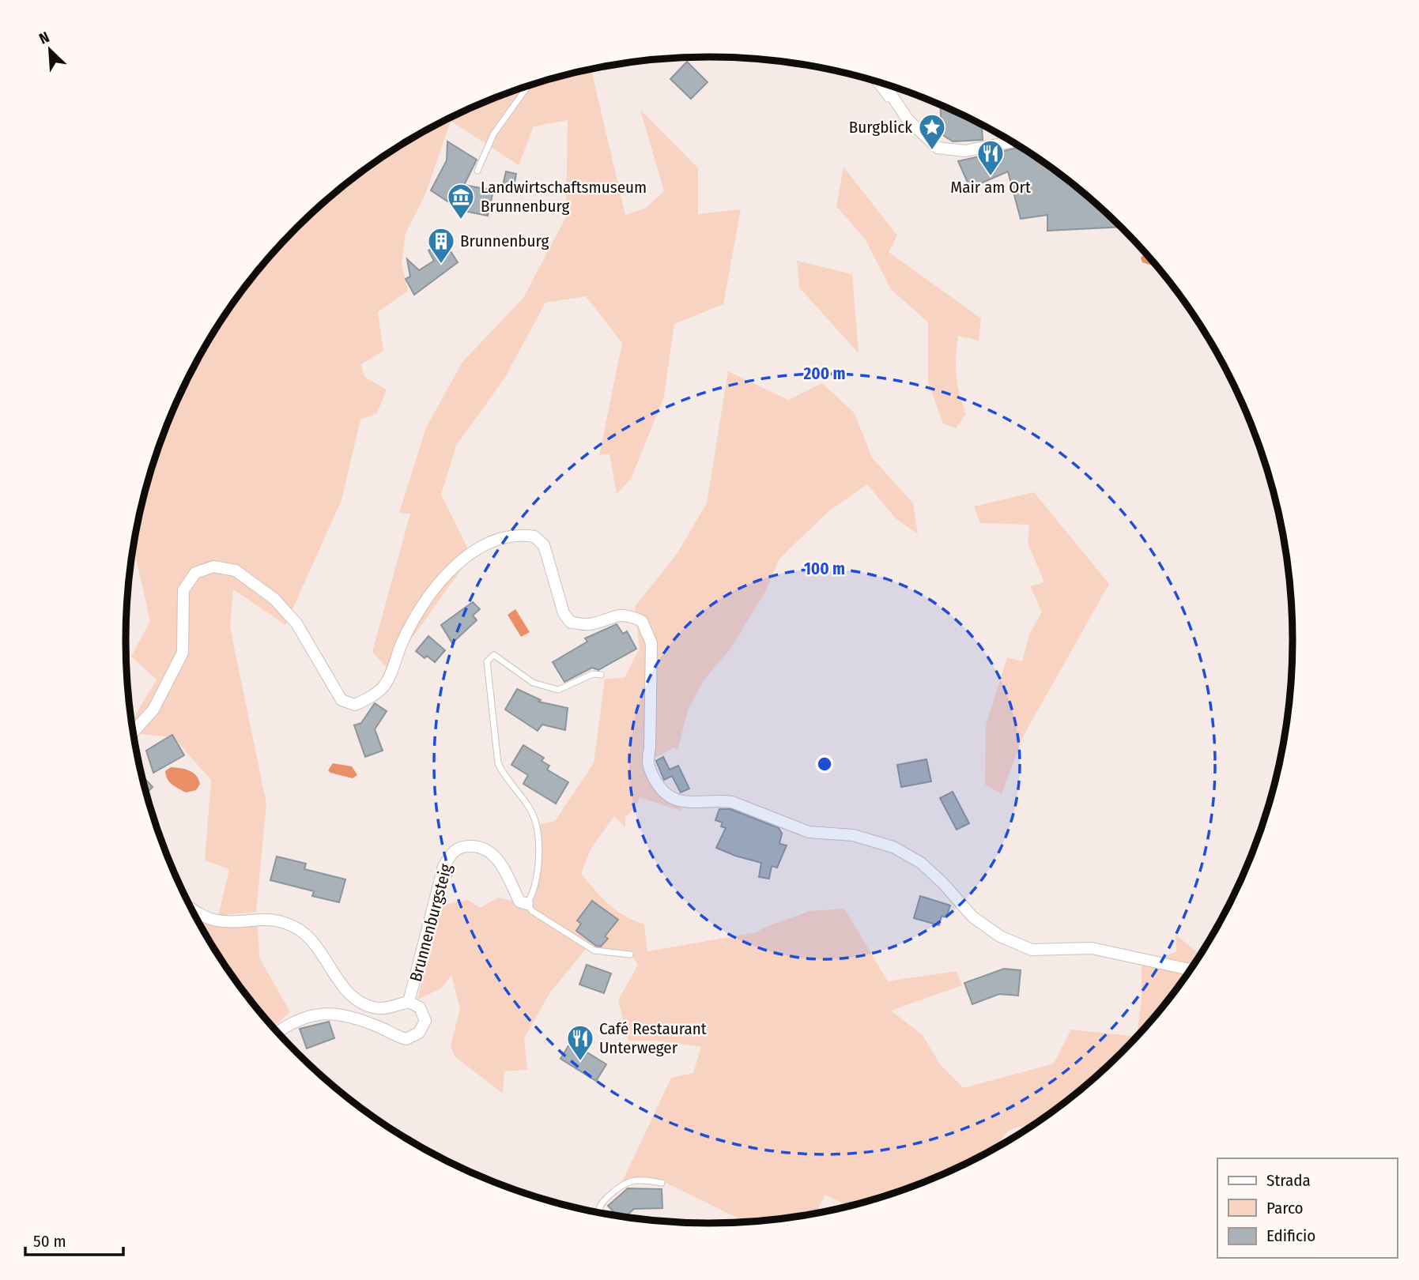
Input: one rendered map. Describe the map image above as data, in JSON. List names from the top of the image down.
{
  "streets": {
    "street": ["Brunnenburgsteig"]
  },
  "places": {
    "place": ["Burgblick"],
    "restaurant": ["Mair am Ort", "Café Restaurant Unterweger"],
    "museum": ["Landwirtschaftsmuseum Brunnenburg"],
    "building": ["Brunnenburg"]
  },
  "legend": ["Strada", "Parco", "Edificio"],
  "scale_bar": "50 m",
  "north": "top left",
  "rings": ["200 m", "100 m"]
}
